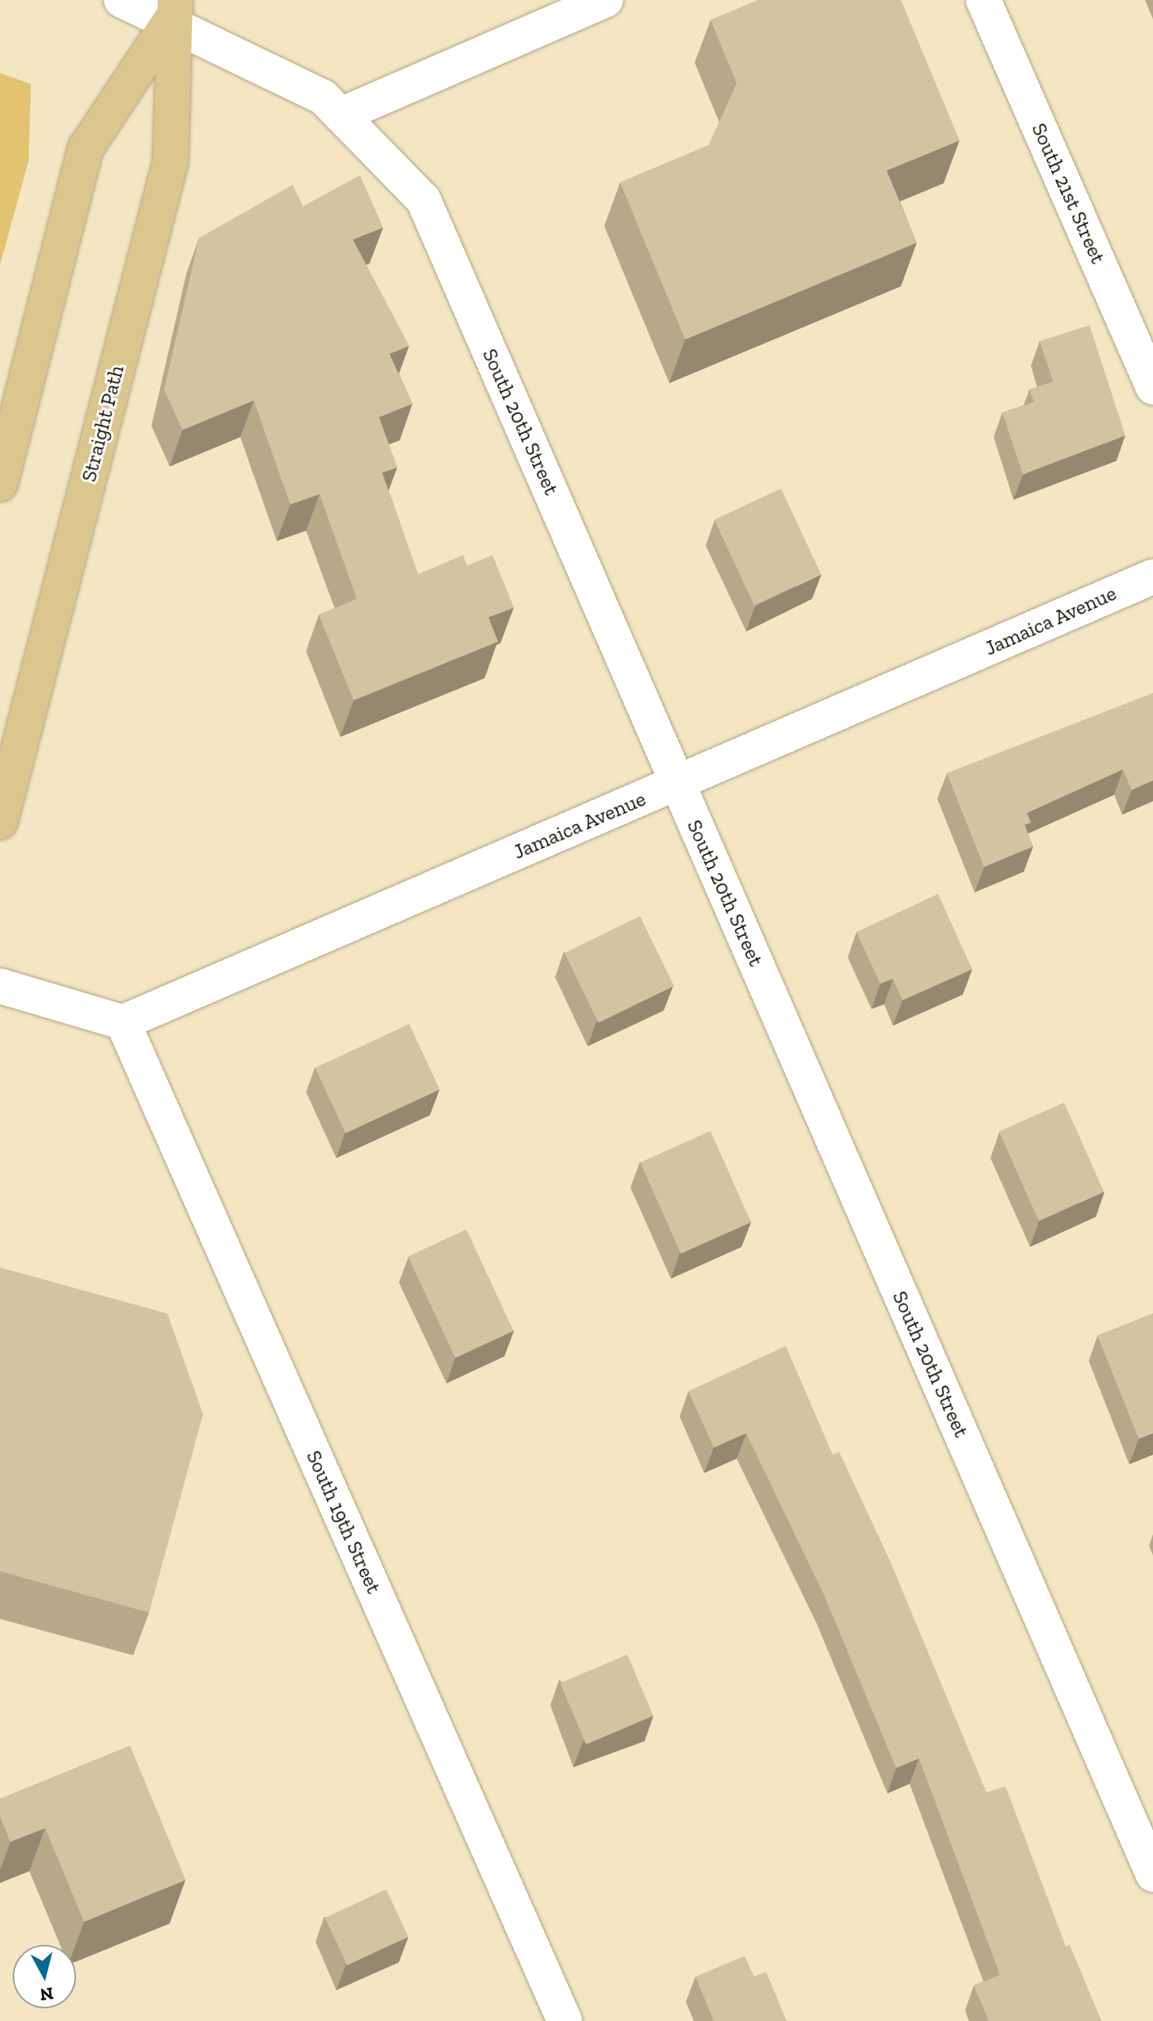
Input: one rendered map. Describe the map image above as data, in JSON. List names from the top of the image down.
{
  "streets": {
    "main road": ["Straight Path"],
    "street": [
      "South 21st Street",
      "South 20th Street",
      "Jamaica Avenue",
      "South 19th Street"
    ]
  },
  "crossings": [
    ["South 20th Street", "Straight Path"],
    ["South 20th Street", "Jamaica Avenue"],
    ["Jamaica Avenue", "South 19th Street"]
  ],
  "north": "bottom"
}
